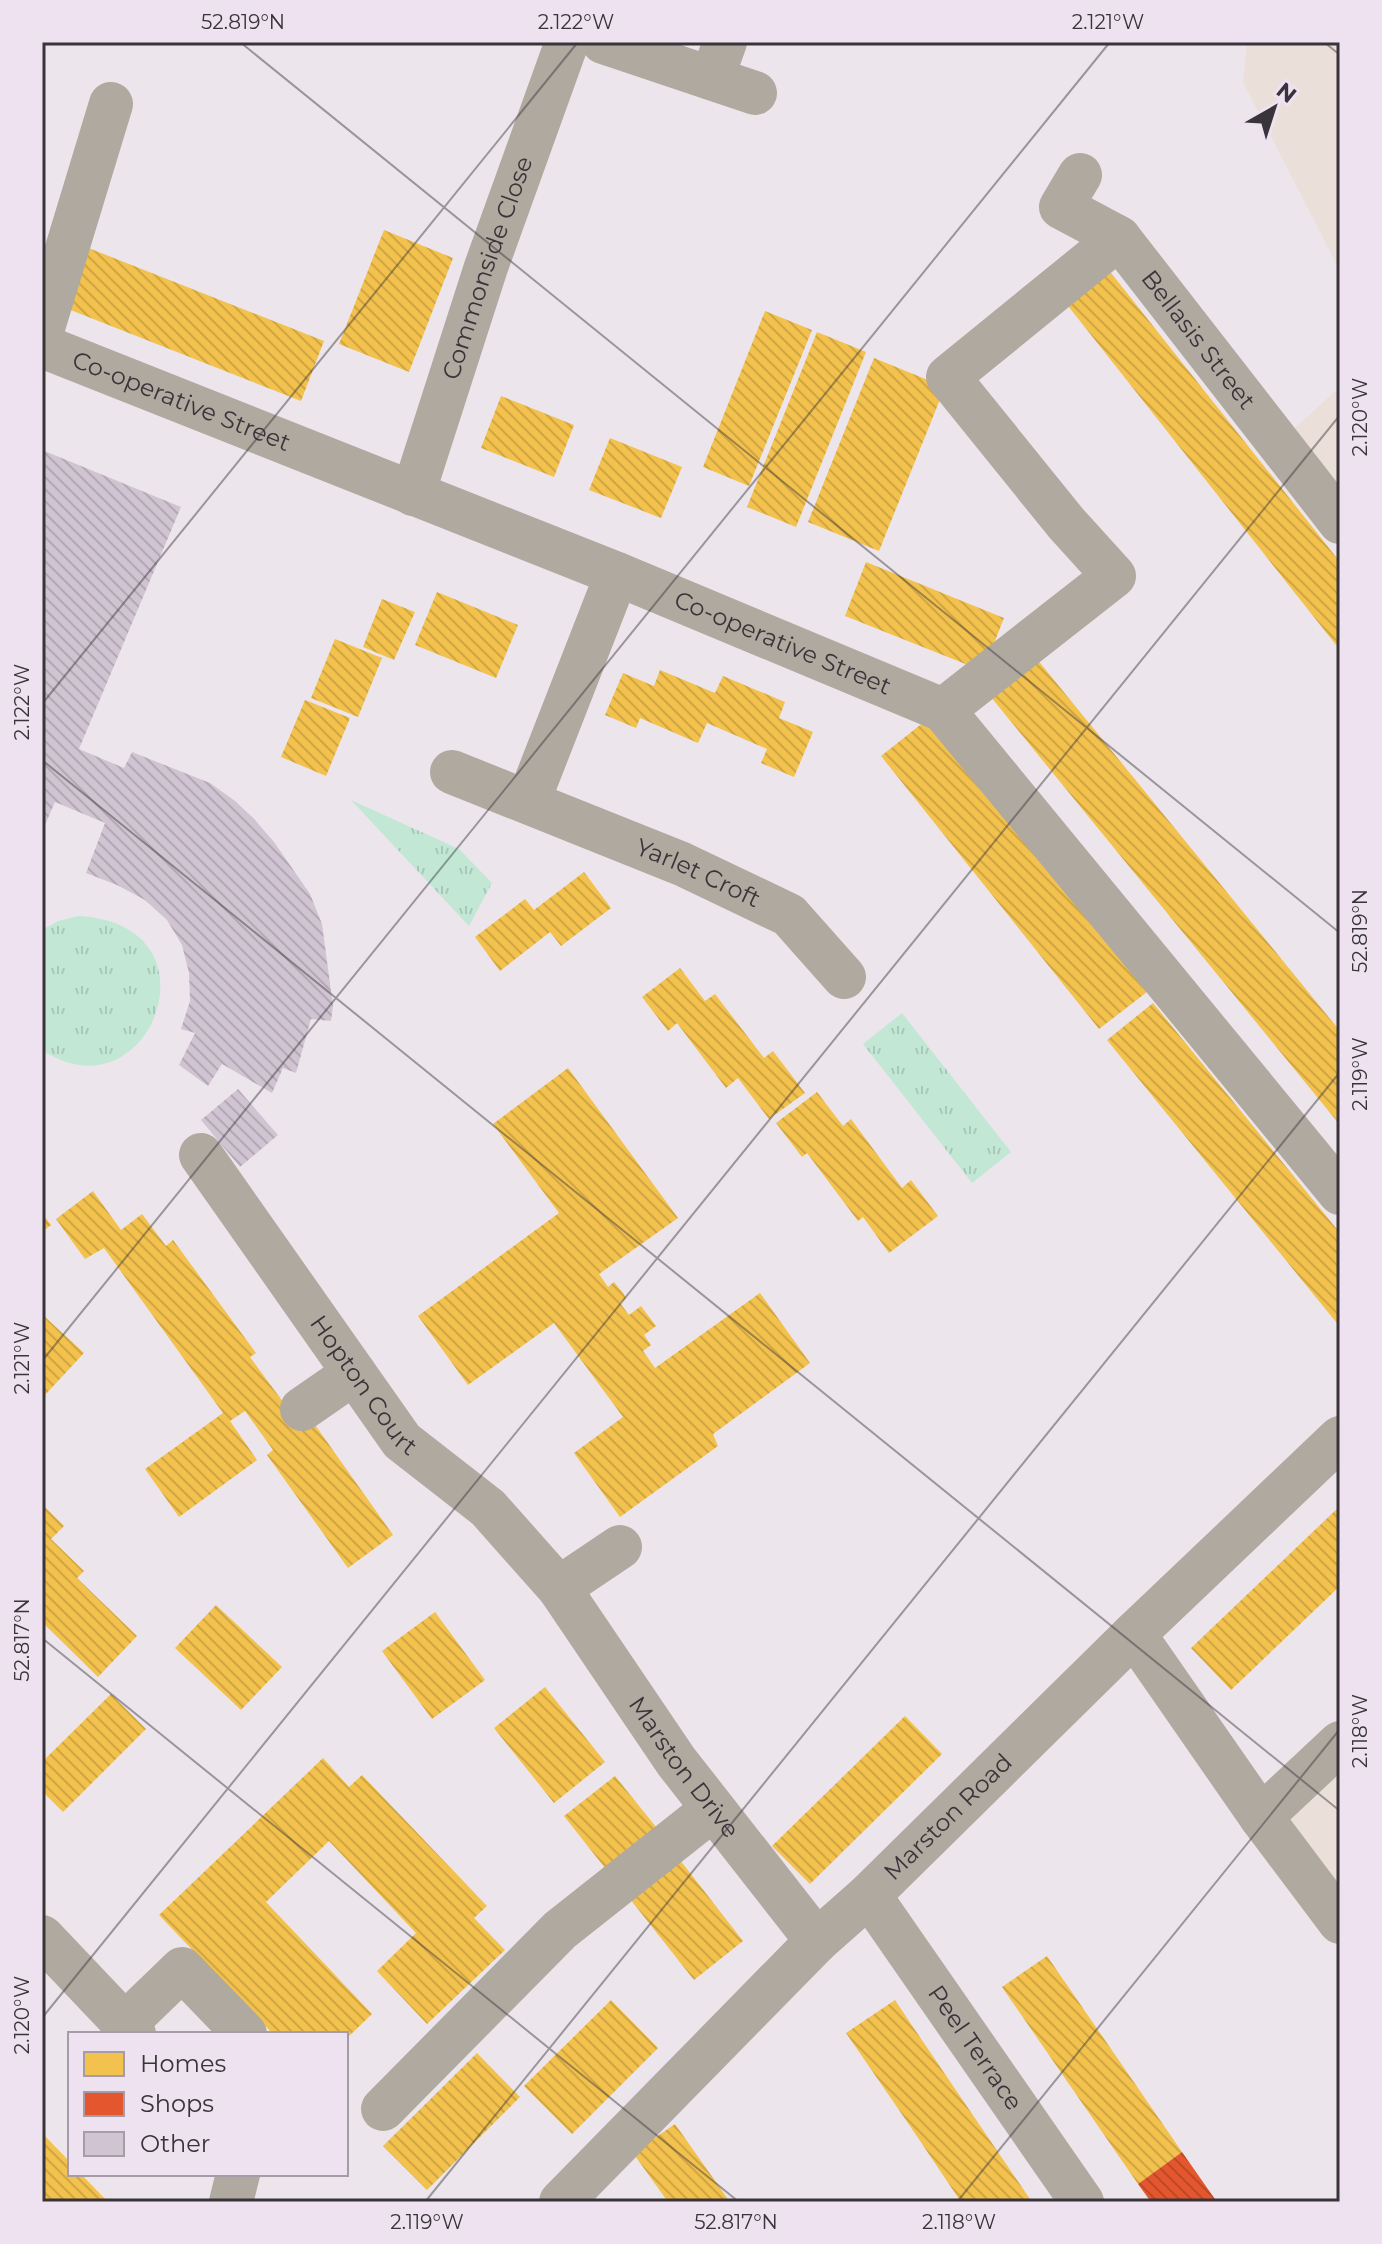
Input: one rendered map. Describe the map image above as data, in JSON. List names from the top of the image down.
{
  "streets": {
    "street": [
      "Commonside Close",
      "Bellasis Street",
      "Co-operative Street",
      "Yarlet Croft",
      "Hopton Court",
      "Marston Drive",
      "Marston Road",
      "Peel Terrace"
    ]
  },
  "crossings": [
    ["Commonside Close", "Co-operative Street"],
    ["Hopton Court", "Marston Drive"],
    ["Marston Drive", "Marston Road"],
    ["Marston Road", "Peel Terrace"]
  ],
  "legend": ["Homes", "Shops", "Other"],
  "north": "top right",
  "coordinates": [
    "52.819°N",
    "2.122°W",
    "2.121°W",
    "2.120°W",
    "2.119°W",
    "52.817°N",
    "2.118°W"
  ]
}
